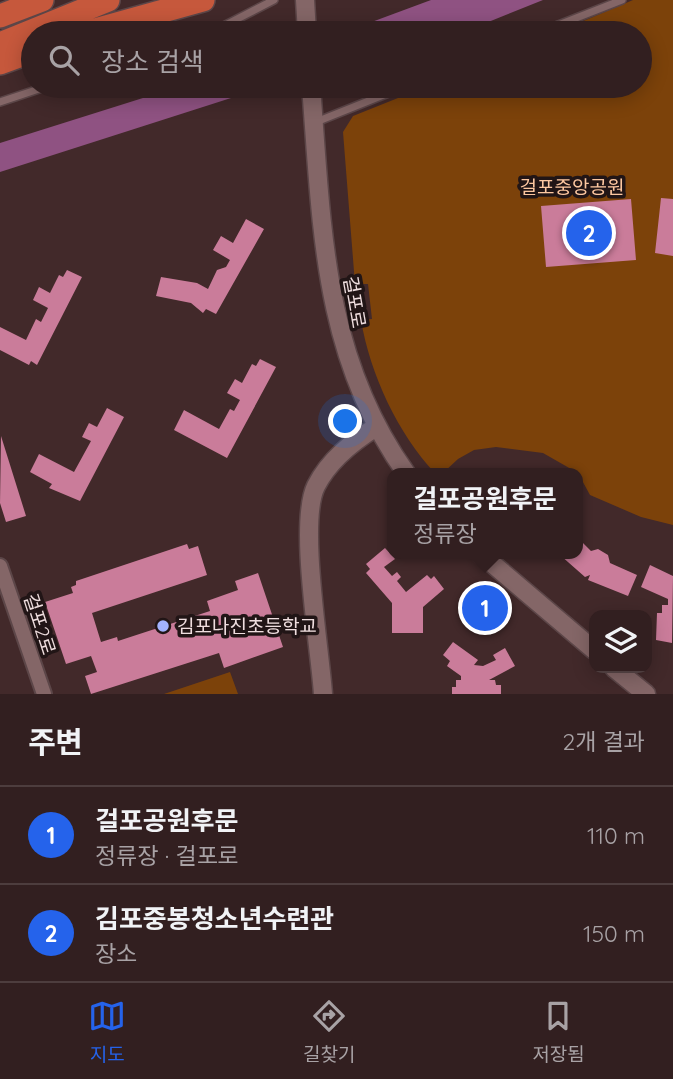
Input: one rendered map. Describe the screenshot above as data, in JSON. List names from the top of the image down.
{
  "streets": {
    "street": ["걸포로", "걸포2로"]
  },
  "parks": ["걸포중앙공원"],
  "places": ["김포나진초등학교"],
  "page": {
    "search": "장소 검색",
    "pins": ["2", "1"],
    "popup": ["걸포공원후문", "정류장"],
    "heading": ["주변", "2개 결과"],
    "list": [
      {
        "mark": "1",
        "name": "걸포공원후문",
        "note": "정류장 · 걸포로",
        "value": "110 m"
      },
      {
        "mark": "2",
        "name": "김포중봉청소년수련관",
        "note": "장소",
        "value": "150 m"
      }
    ],
    "nav": ["지도", "길찾기", "저장됨"]
  }
}
